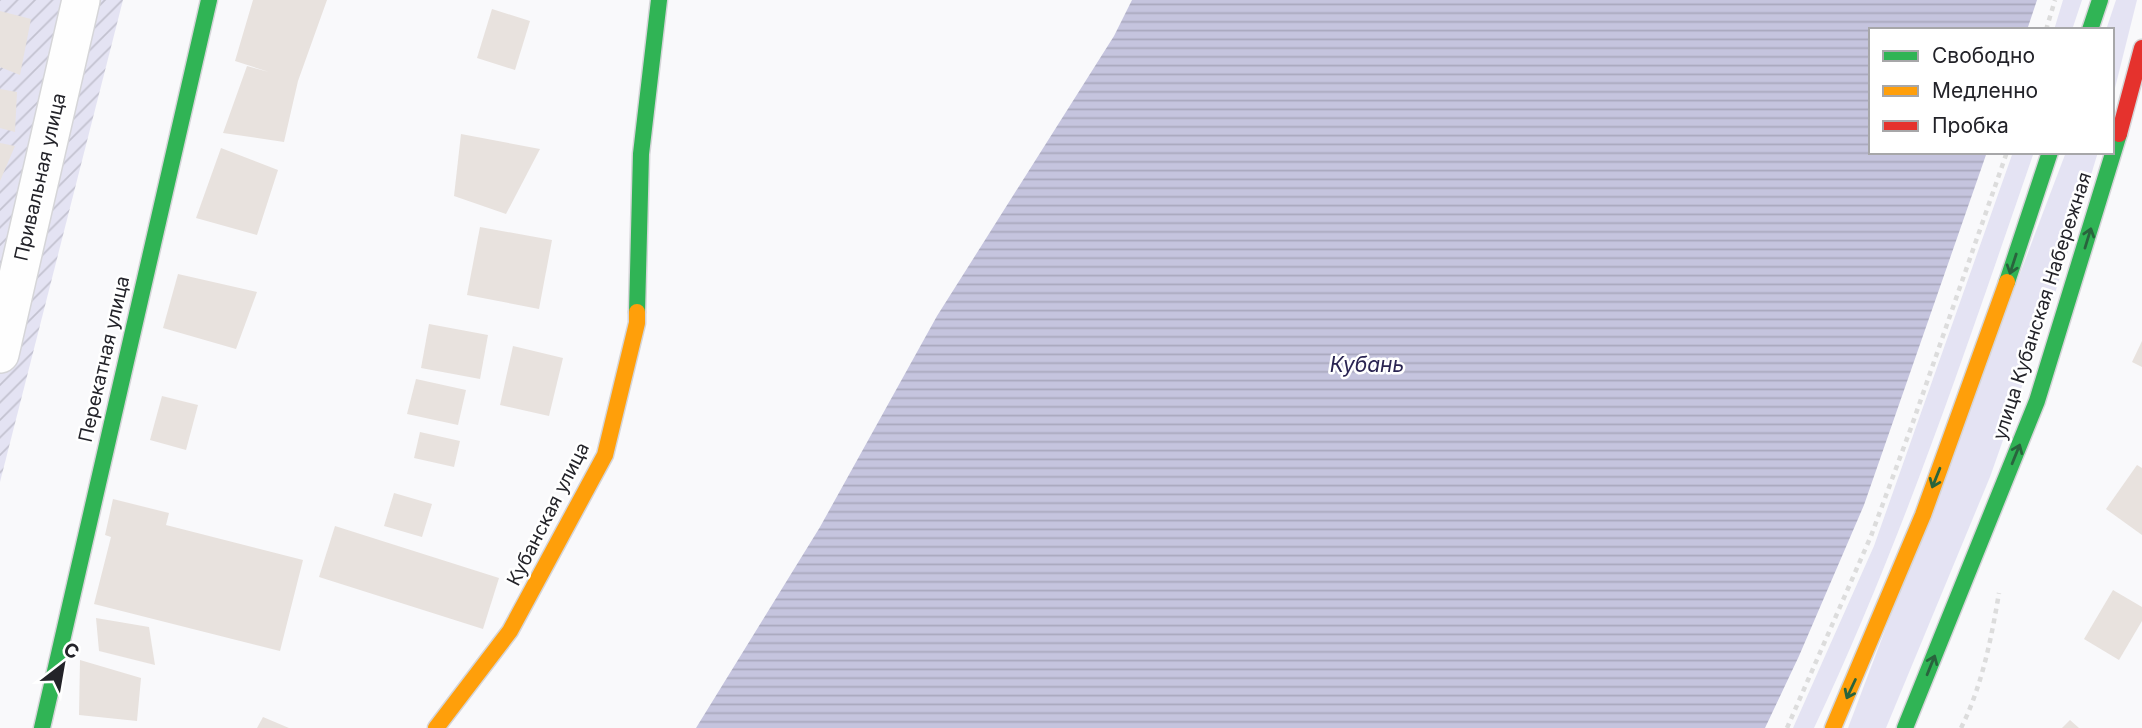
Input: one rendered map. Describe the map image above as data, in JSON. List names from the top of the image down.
{
  "streets": {
    "street": [
      "Привальная улица",
      "улица Кубанская Набережная",
      "Перекатная улица",
      "Кубанская улица"
    ]
  },
  "water": ["Кубань"],
  "legend": ["Свободно", "Медленно", "Пробка"],
  "north": "top right"
}
